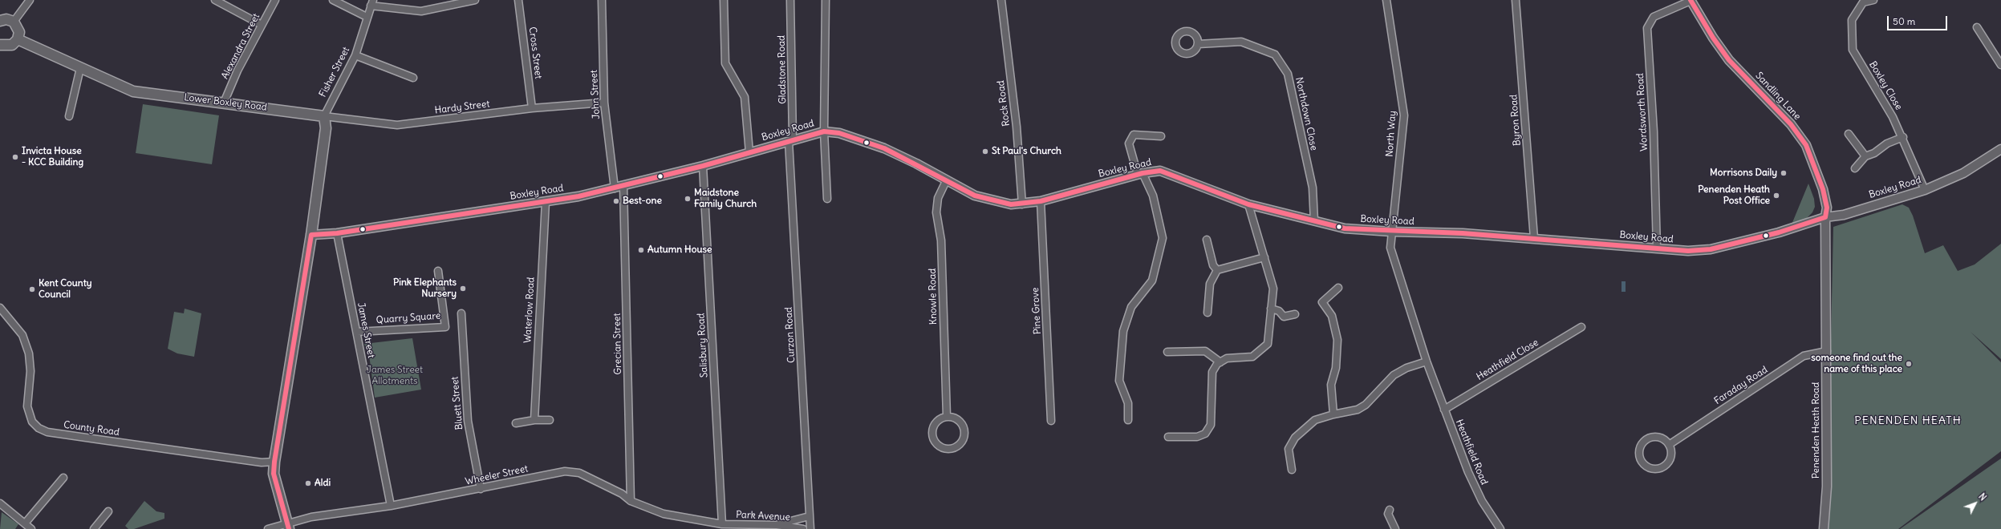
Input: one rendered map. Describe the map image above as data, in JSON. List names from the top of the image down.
{
  "streets": {
    "main road": ["Lower Boxley Road"],
    "street": [
      "Alexandra Street",
      "Cross Street",
      "Gladstone Road",
      "Fisher Street",
      "Boxley Close",
      "John Street",
      "Sandling Lane",
      "Rock Road",
      "Hardy Street",
      "Wordsworth Road",
      "Northdown Close",
      "Byron Road",
      "Boxley Road",
      "North Way",
      "Knowle Road",
      "Waterlow Road",
      "Pine Grove",
      "Quarry Square",
      "James Street",
      "Curzon Road",
      "Grecian Street",
      "Salisbury Road",
      "Heathfield Close",
      "Faraday Road",
      "Bluett Street",
      "County Road",
      "Penenden Heath Road",
      "Heathfield Road",
      "Wheeler Street",
      "Park Avenue"
    ]
  },
  "crossings": [
    ["Alexandra Street", "Lower Boxley Road"],
    ["Cross Street", "Hardy Street"],
    ["Gladstone Road", "Boxley Road"],
    ["Gladstone Road", "Curzon Road"],
    ["Fisher Street", "Lower Boxley Road"],
    ["Fisher Street", "Hardy Street"],
    ["Boxley Close", "Boxley Road"],
    ["John Street", "Hardy Street"],
    ["John Street", "Boxley Road"],
    ["Sandling Lane", "Wordsworth Road"],
    ["Sandling Lane", "Boxley Road"],
    ["Sandling Lane", "Penenden Heath Road"],
    ["Lower Boxley Road", "Hardy Street"],
    ["Rock Road", "Boxley Road"],
    ["Wordsworth Road", "Boxley Road"],
    ["Northdown Close", "Boxley Road"],
    ["Byron Road", "Boxley Road"],
    ["Boxley Road", "North Way"],
    ["Boxley Road", "Knowle Road"],
    ["Boxley Road", "Waterlow Road"],
    ["Boxley Road", "Pine Grove"],
    ["Boxley Road", "James Street"],
    ["Boxley Road", "Curzon Road"],
    ["Boxley Road", "Grecian Street"],
    ["Boxley Road", "Salisbury Road"],
    ["Boxley Road", "Penenden Heath Road"],
    ["Boxley Road", "Heathfield Road"],
    ["North Way", "Heathfield Road"],
    ["Quarry Square", "James Street"],
    ["James Street", "Wheeler Street"],
    ["Grecian Street", "Wheeler Street"],
    ["Salisbury Road", "Wheeler Street"],
    ["Salisbury Road", "Park Avenue"],
    ["Heathfield Close", "Heathfield Road"],
    ["Faraday Road", "Penenden Heath Road"],
    ["Bluett Street", "Wheeler Street"],
    ["Wheeler Street", "Park Avenue"]
  ],
  "districts": ["PENENDEN HEATH"],
  "parks": ["James Street Allotments"],
  "places": [
    "St Paul's Church",
    "Invicta House - KCC Building",
    "Morrisons Daily",
    "Penenden Heath Post Office",
    "Maidstone Family Church",
    "Best-one",
    "Autumn House",
    "Pink Elephants Nursery",
    "Kent County Council",
    "someone find out the name of this place",
    "Aldi"
  ],
  "scale_bar": "50 m",
  "north": "top right"
}
